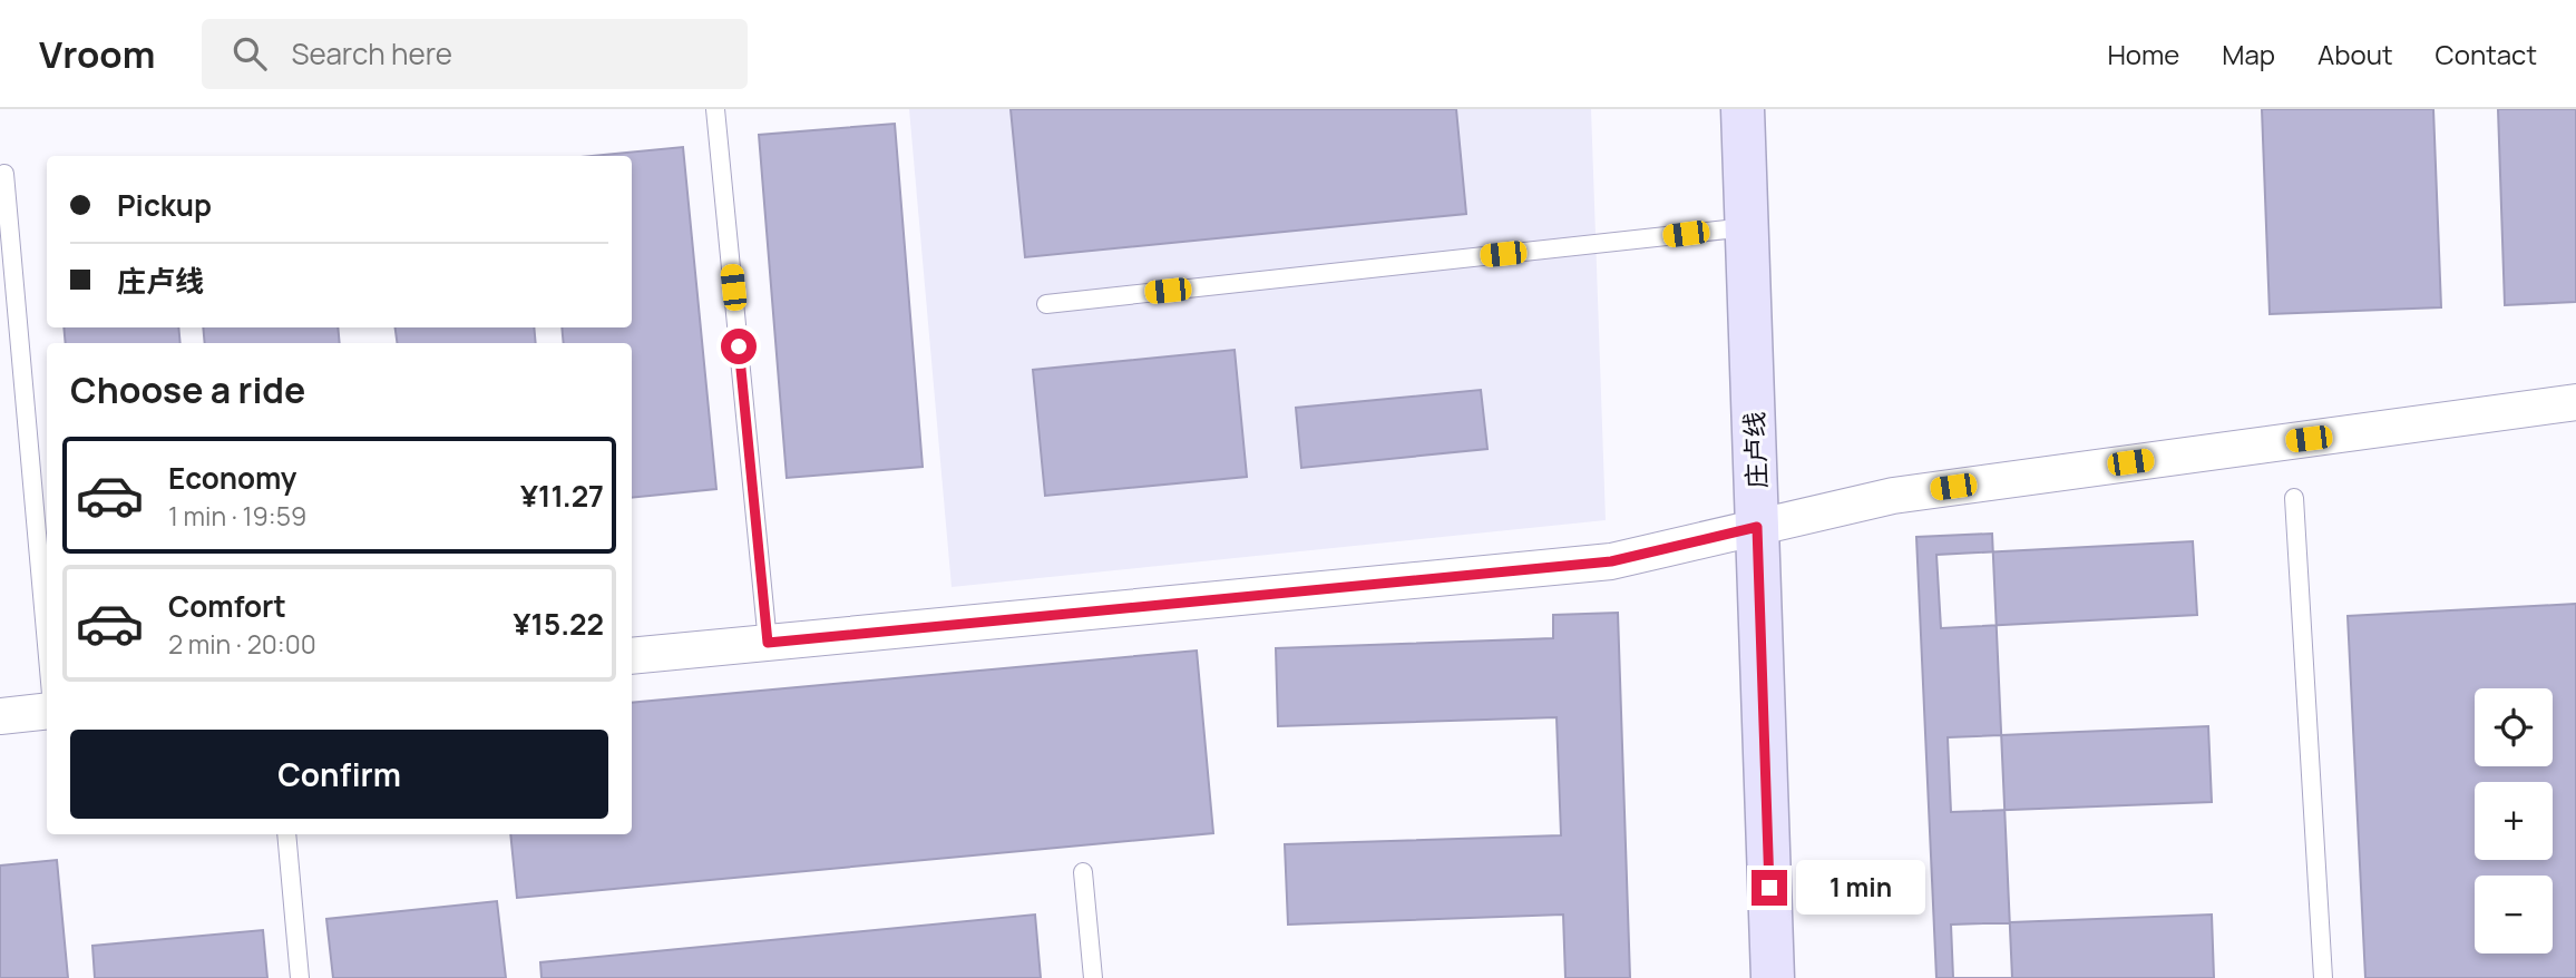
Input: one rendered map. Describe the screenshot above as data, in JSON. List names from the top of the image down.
{
  "streets": {
    "main road": ["庄卢线"]
  },
  "page": {
    "header": "Vroom",
    "search": "Search here",
    "nav": [
      "Home",
      "Map",
      "About",
      "Contact"
    ],
    "banner": ["Pickup", "庄卢线"],
    "heading": "Choose a ride",
    "list": [
      {
        "name": "Economy",
        "note": "1 min · 19:59",
        "value": "¥11.27"
      },
      {
        "name": "Comfort",
        "note": "2 min · 20:00",
        "value": "¥15.22"
      }
    ],
    "map_buttons": ["+", "−"],
    "buttons": "Confirm",
    "bubble": "1 min"
  }
}
